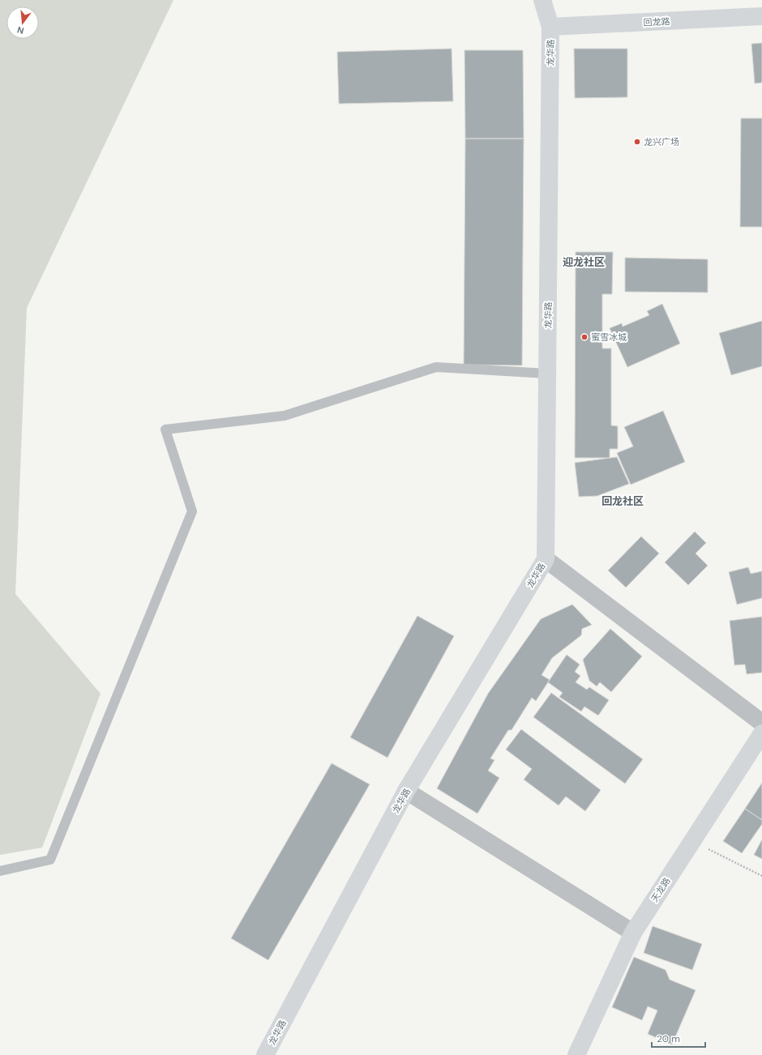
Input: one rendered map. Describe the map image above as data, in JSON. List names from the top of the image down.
{
  "streets": {
    "street": ["回龙路", "龙华路", "天龙路"]
  },
  "crossings": [
    ["回龙路", "龙华路"]
  ],
  "districts": ["迎龙社区", "回龙社区"],
  "places": ["龙兴广场", "蜜雪冰城"],
  "scale_bar": "20 m",
  "north": "bottom"
}
